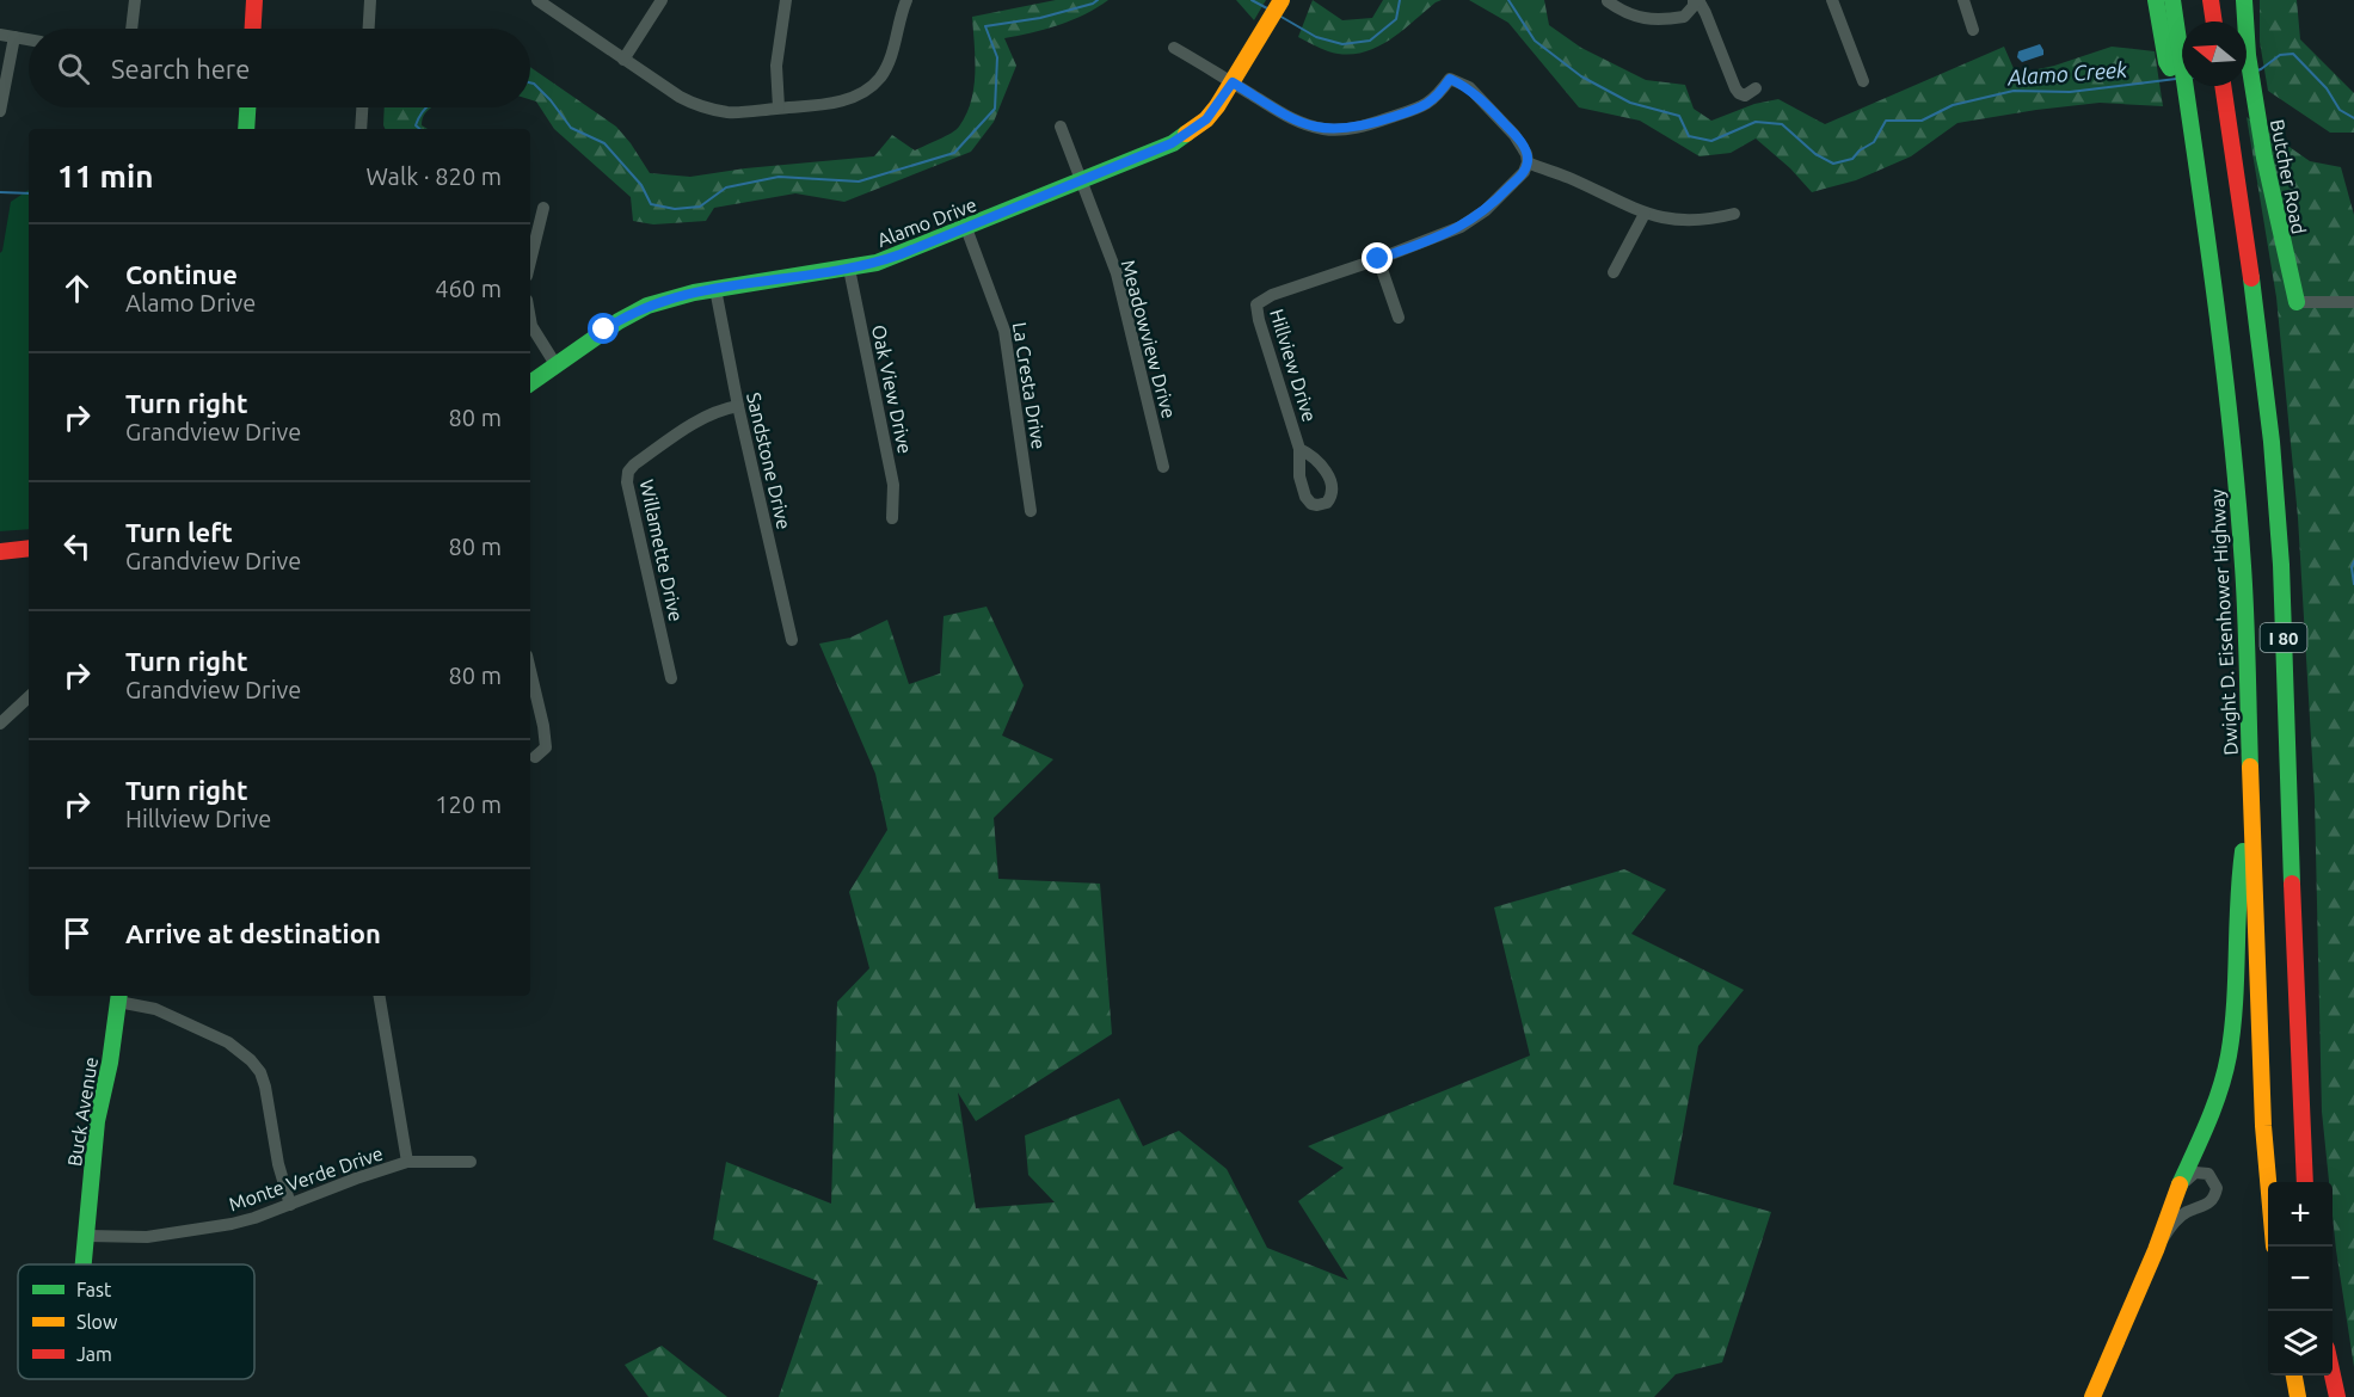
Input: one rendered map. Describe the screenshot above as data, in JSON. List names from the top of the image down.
{
  "streets": {
    "main road": [
      "Butcher Road",
      "Alamo Drive",
      "Dwight D. Eisenhower Highway",
      "I 80",
      "Buck Avenue"
    ],
    "street": [
      "Meadowview Drive",
      "Hillview Drive",
      "La Cresta Drive",
      "Oak View Drive",
      "Sandstone Drive",
      "Willamette Drive",
      "Monte Verde Drive"
    ]
  },
  "crossings": [
    ["Alamo Drive", "Meadowview Drive"],
    ["Alamo Drive", "La Cresta Drive"],
    ["Alamo Drive", "Oak View Drive"],
    ["Alamo Drive", "Sandstone Drive"],
    ["Sandstone Drive", "Willamette Drive"],
    ["Buck Avenue", "Monte Verde Drive"]
  ],
  "water": ["Alamo Creek"],
  "legend": ["Fast", "Slow", "Jam"],
  "north": "left",
  "page": {
    "search": "Search here",
    "heading": ["11 min", "Walk · 820 m"],
    "list": [
      ["Continue", "Alamo Drive", "460 m"],
      ["Turn right", "Grandview Drive", "80 m"],
      ["Turn left", "Grandview Drive", "80 m"],
      ["Turn right", "Grandview Drive", "80 m"],
      ["Turn right", "Hillview Drive", "120 m"],
      "Arrive at destination"
    ],
    "map_buttons": ["+", "−"]
  }
}
